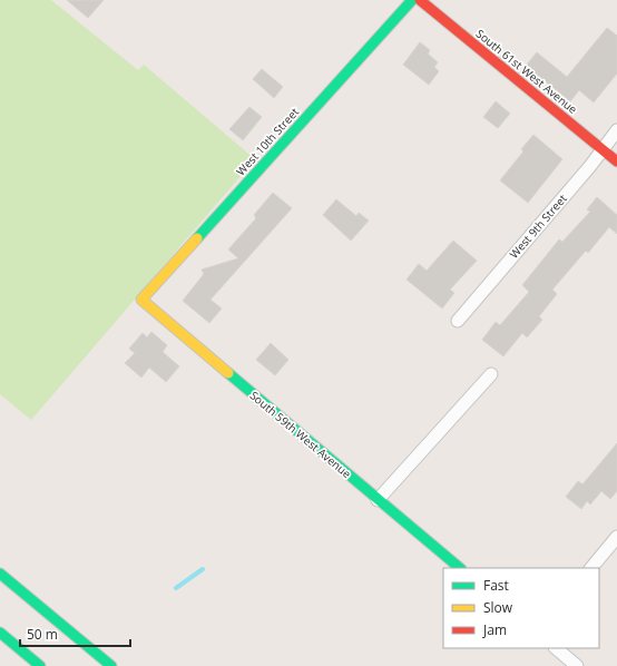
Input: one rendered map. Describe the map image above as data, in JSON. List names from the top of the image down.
{
  "streets": {
    "main road": ["South 61st West Avenue", "West 10th Street", "South 59th West Avenue"],
    "street": ["West 9th Street"]
  },
  "crossings": [
    ["South 61st West Avenue", "West 9th Street"],
    ["West 10th Street", "South 59th West Avenue"]
  ],
  "legend": ["Fast", "Slow", "Jam"],
  "scale_bar": "50 m"
}
